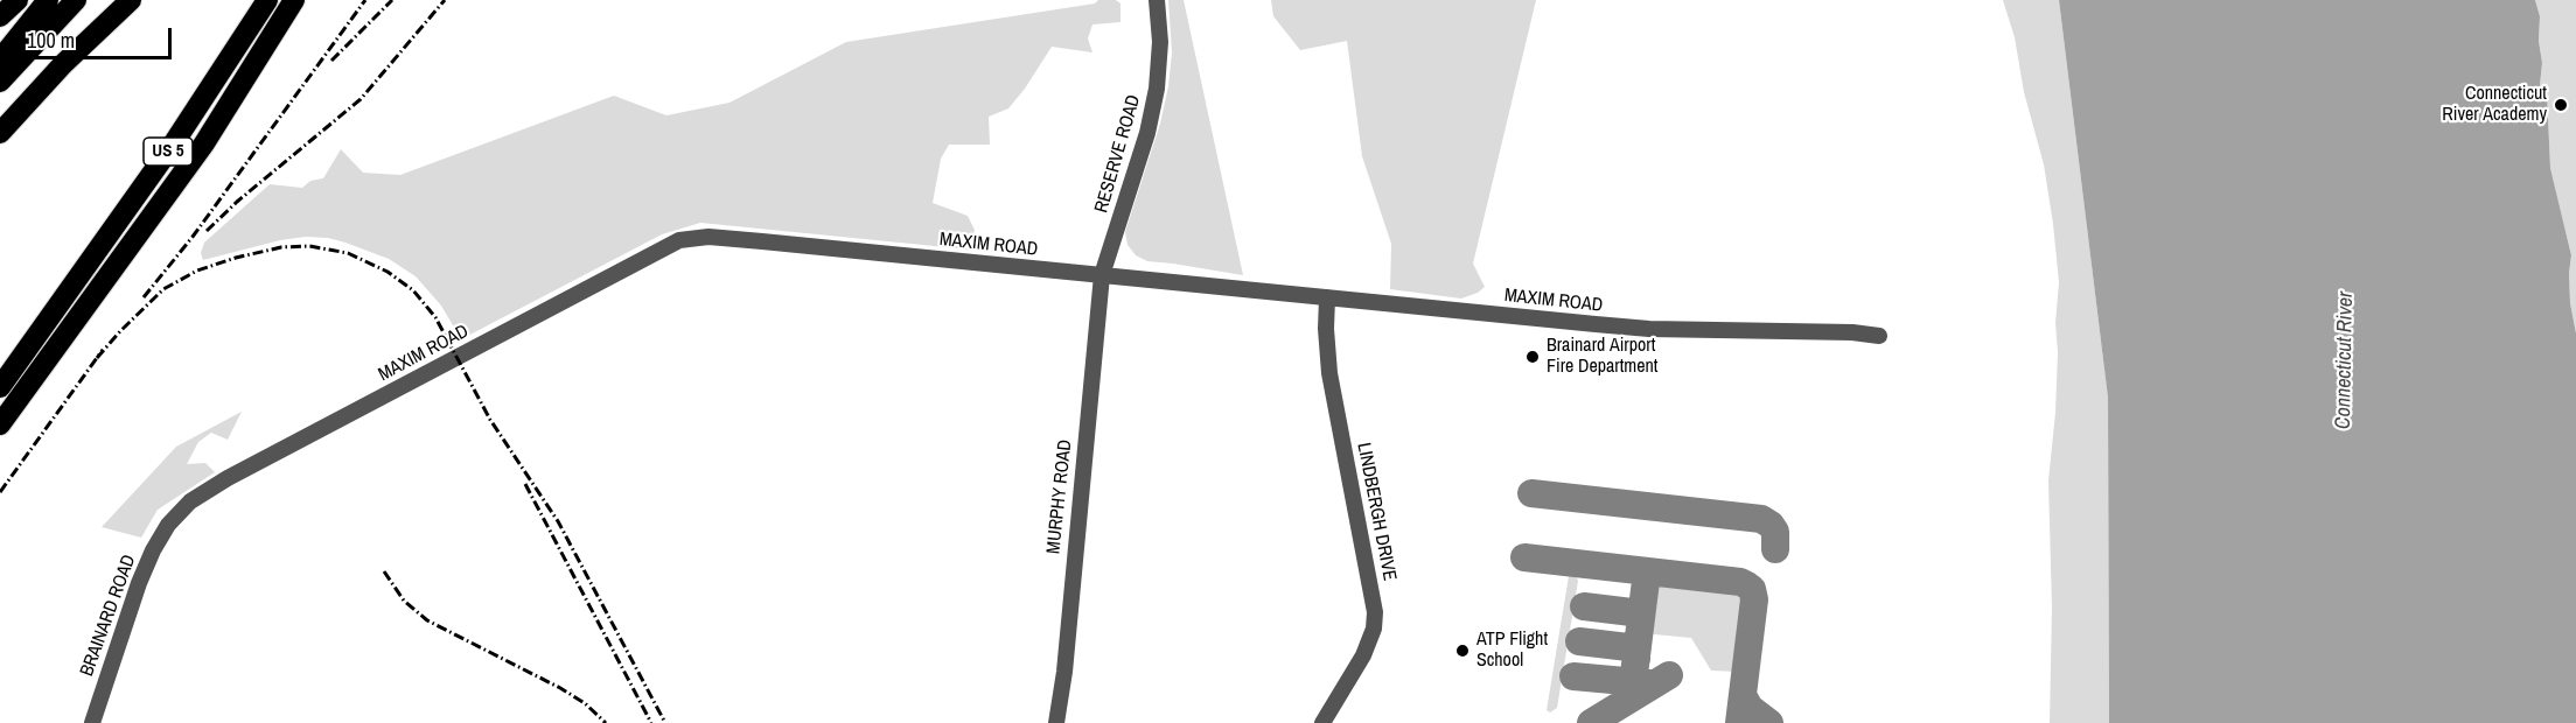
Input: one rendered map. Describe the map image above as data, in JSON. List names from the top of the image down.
{
  "streets": {
    "highway": ["US 5"],
    "street": [
      "RESERVE ROAD",
      "MAXIM ROAD",
      "MURPHY ROAD",
      "LINDBERGH DRIVE",
      "BRAINARD ROAD"
    ]
  },
  "crossings": [
    ["RESERVE ROAD", "MAXIM ROAD"],
    ["RESERVE ROAD", "MURPHY ROAD"],
    ["MAXIM ROAD", "MURPHY ROAD"],
    ["MAXIM ROAD", "LINDBERGH DRIVE"],
    ["MAXIM ROAD", "BRAINARD ROAD"]
  ],
  "water": ["Connecticut River"],
  "places": ["Connecticut River Academy", "Brainard Airport Fire Department", "ATP Flight School"],
  "scale_bar": "100 m"
}
